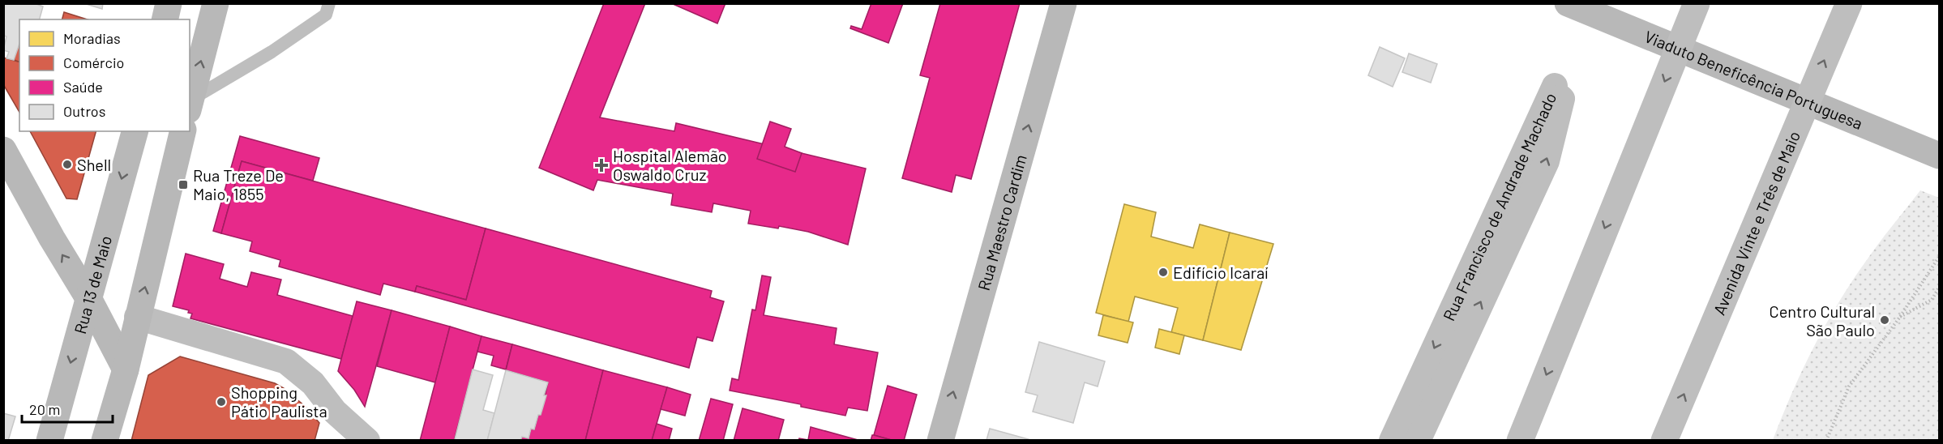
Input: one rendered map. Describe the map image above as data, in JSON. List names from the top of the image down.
{
  "streets": {
    "highway": ["Avenida Vinte e Três de Maio"],
    "main road": ["Viaduto Beneficência Portuguesa", "Rua Maestro Cardim", "Rua 13 de Maio"],
    "street": ["Rua Francisco de Andrade Machado"]
  },
  "one_way": ["Rua Maestro Cardim"],
  "places": {
    "other": [
      "Shell",
      "Edifício Icaraí",
      "Centro Cultural São Paulo",
      "Shopping Pátio Paulista"
    ],
    "health": ["Hospital Alemão Oswaldo Cruz"],
    "transit": ["Rua Treze De Maio, 1855"]
  },
  "legend": [
    "Moradias",
    "Comércio",
    "Saúde",
    "Outros"
  ],
  "scale_bar": "20 m"
}
